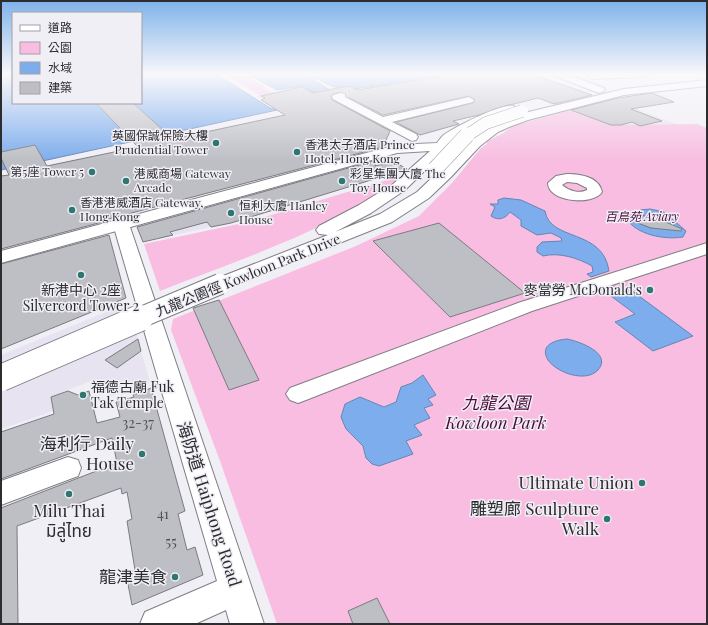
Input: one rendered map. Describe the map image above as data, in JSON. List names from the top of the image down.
{
  "streets": {
    "main road": ["九龍公園徑 Kowloon Park Drive"],
    "street": ["海防道 Haiphong Road"]
  },
  "parks": ["百鳥苑 Aviary", "九龍公園 Kowloon Park"],
  "places": [
    "英國保誠保險大樓 Prudential Tower",
    "香港太子酒店 Prince Hotel, Hong Kong",
    "第5座 Tower 5",
    "港威商場 Gateway Arcade",
    "彩星集團大廈 The Toy House",
    "香港港威酒店 Gateway, Hong Kong",
    "恒利大廈 Hanley House",
    "新港中心 2座 Silvercord Tower 2",
    "麥當勞 McDonald's",
    "福德古廟 Fuk Tak Temple",
    "海利行 Daily House",
    "Ultimate Union",
    "Milu Thai มิลู่ไทย",
    "雕塑廊 Sculpture Walk",
    "龍津美食"
  ],
  "house_numbers": ["32-37", "41", "55"],
  "legend": [
    "道路",
    "公園",
    "水域",
    "建築"
  ]
}
